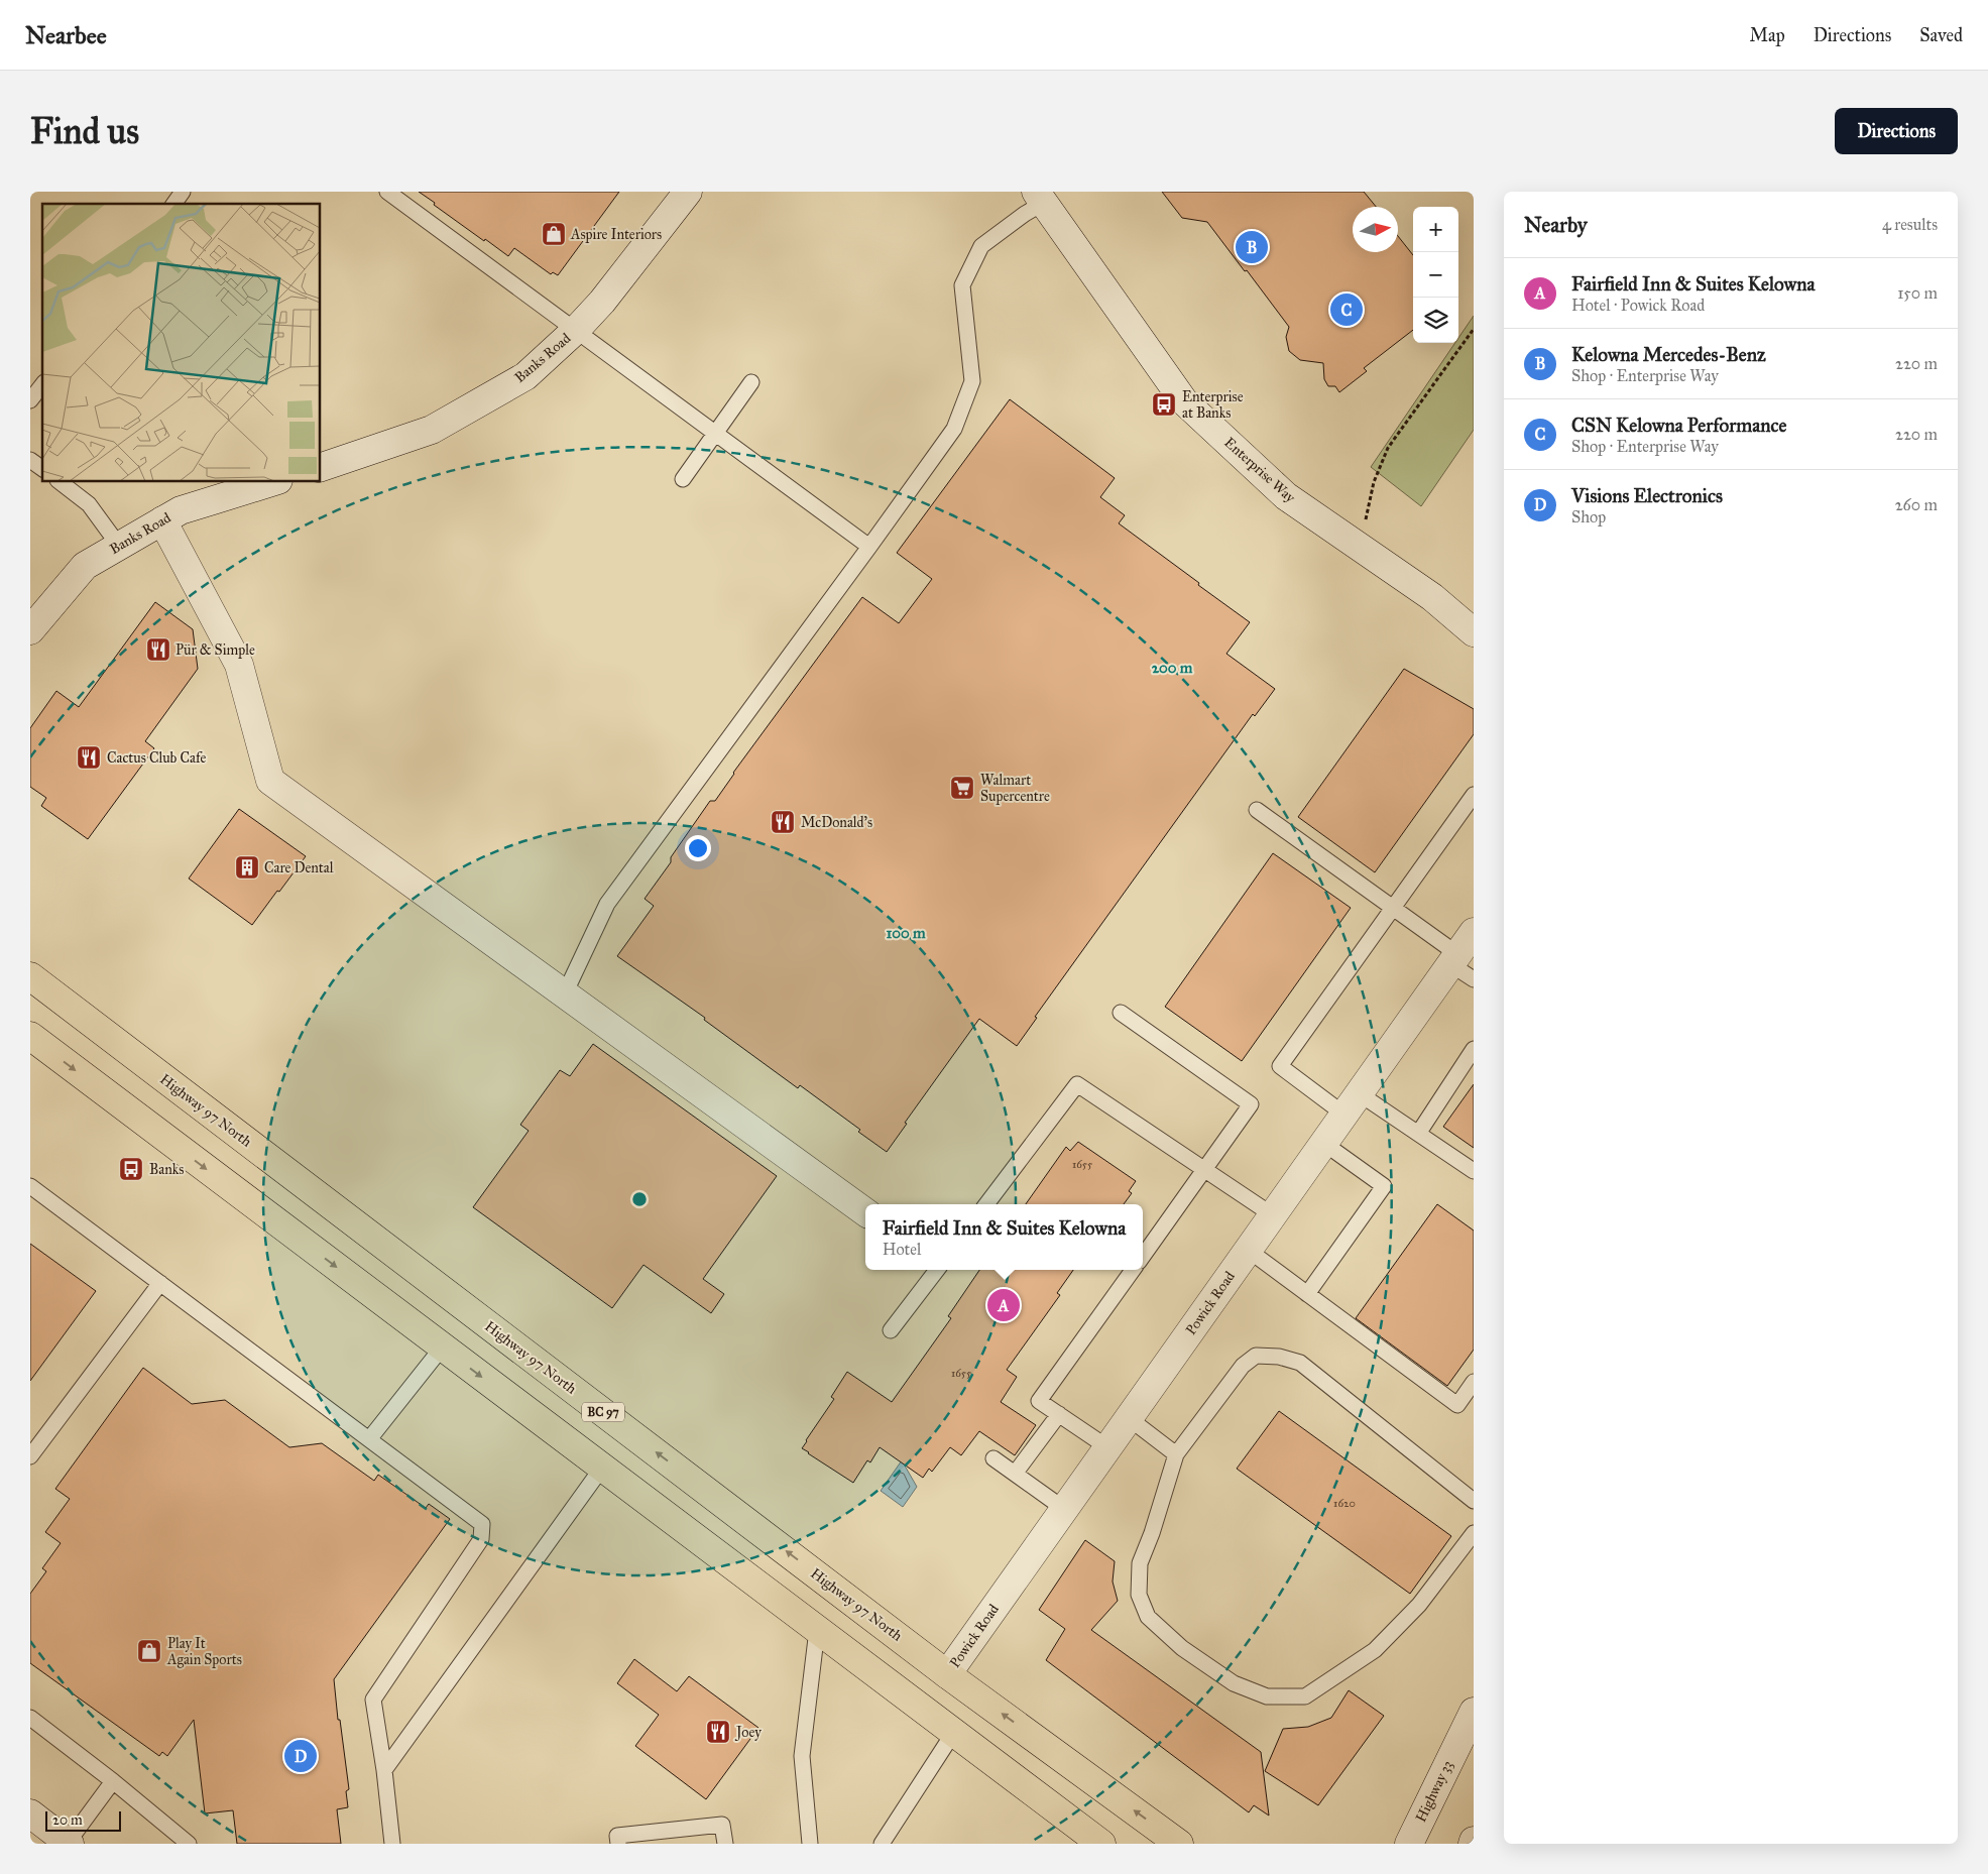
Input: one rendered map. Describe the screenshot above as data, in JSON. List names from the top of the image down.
{
  "streets": {
    "highway": ["Highway 97 North", "BC 97"],
    "street": [
      "Banks Road",
      "Enterprise Way",
      "Powick Road",
      "Highway 33"
    ]
  },
  "crossings": [
    ["Highway 97 North", "Powick Road"]
  ],
  "places": {
    "shop": ["Aspire Interiors", "Play It Again Sports"],
    "bus stop": ["Enterprise at Banks", "Banks"],
    "restaurant": [
      "Pür & Simple",
      "Cactus Club Cafe",
      "McDonald's",
      "Joey"
    ],
    "supermarket": ["Walmart Supercentre"],
    "building": ["Care Dental"]
  },
  "house_numbers": ["1655", "1655", "1620"],
  "scale_bar": "20 m",
  "north": "right",
  "page": {
    "header": "Nearbee",
    "nav": ["Map", "Directions", "Saved"],
    "buttons": "Directions",
    "title": "Find us",
    "heading": ["Nearby", "4 results"],
    "map_buttons": ["+", "−"],
    "pins": [
      "B",
      "C",
      "A",
      "D"
    ],
    "list": [
      {
        "mark": "A",
        "name": "Fairfield Inn & Suites Kelowna",
        "note": "Hotel · Powick Road",
        "value": "150 m"
      },
      {
        "mark": "B",
        "name": "Kelowna Mercedes-Benz",
        "note": "Shop · Enterprise Way",
        "value": "220 m"
      },
      {
        "mark": "C",
        "name": "CSN Kelowna Performance",
        "note": "Shop · Enterprise Way",
        "value": "220 m"
      },
      {
        "mark": "D",
        "name": "Visions Electronics",
        "note": "Shop",
        "value": "260 m"
      }
    ],
    "popup": ["Fairfield Inn & Suites Kelowna", "Hotel"],
    "scale": "20 m"
  },
  "rings": ["200 m", "100 m"]
}
